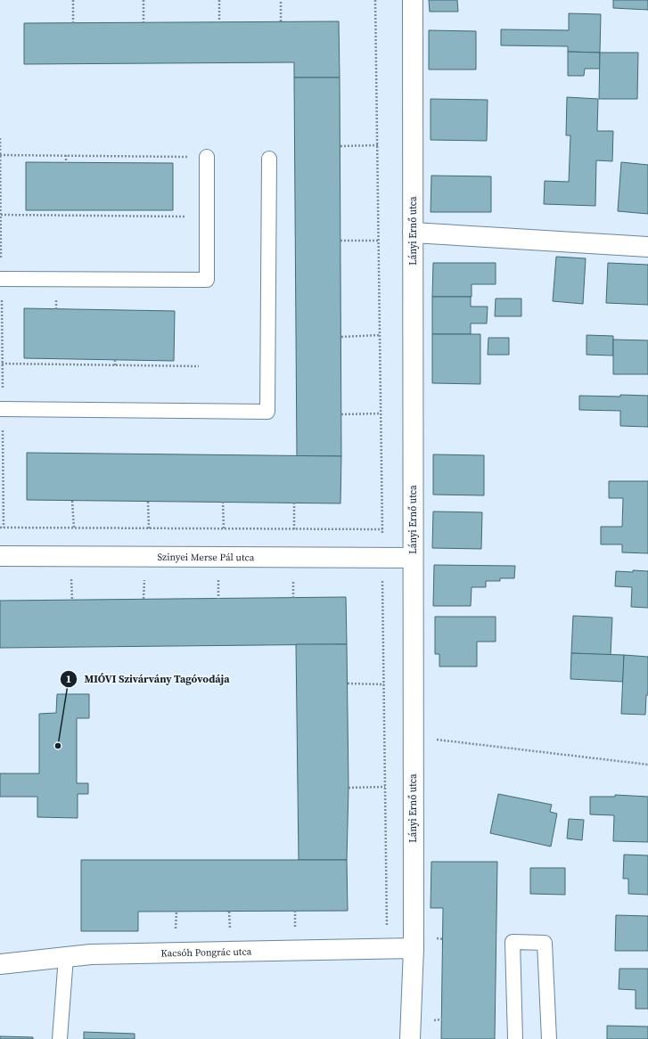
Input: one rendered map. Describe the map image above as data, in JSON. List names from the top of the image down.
{
  "streets": {
    "street": ["Lányi Ernő utca", "Szinyei Merse Pál utca", "Kacsóh Pongrác utca"]
  },
  "crossings": [
    ["Lányi Ernő utca", "Szinyei Merse Pál utca"],
    ["Lányi Ernő utca", "Kacsóh Pongrác utca"]
  ],
  "places": ["MIÓVI Szivárvány Tagóvodája"]
}
